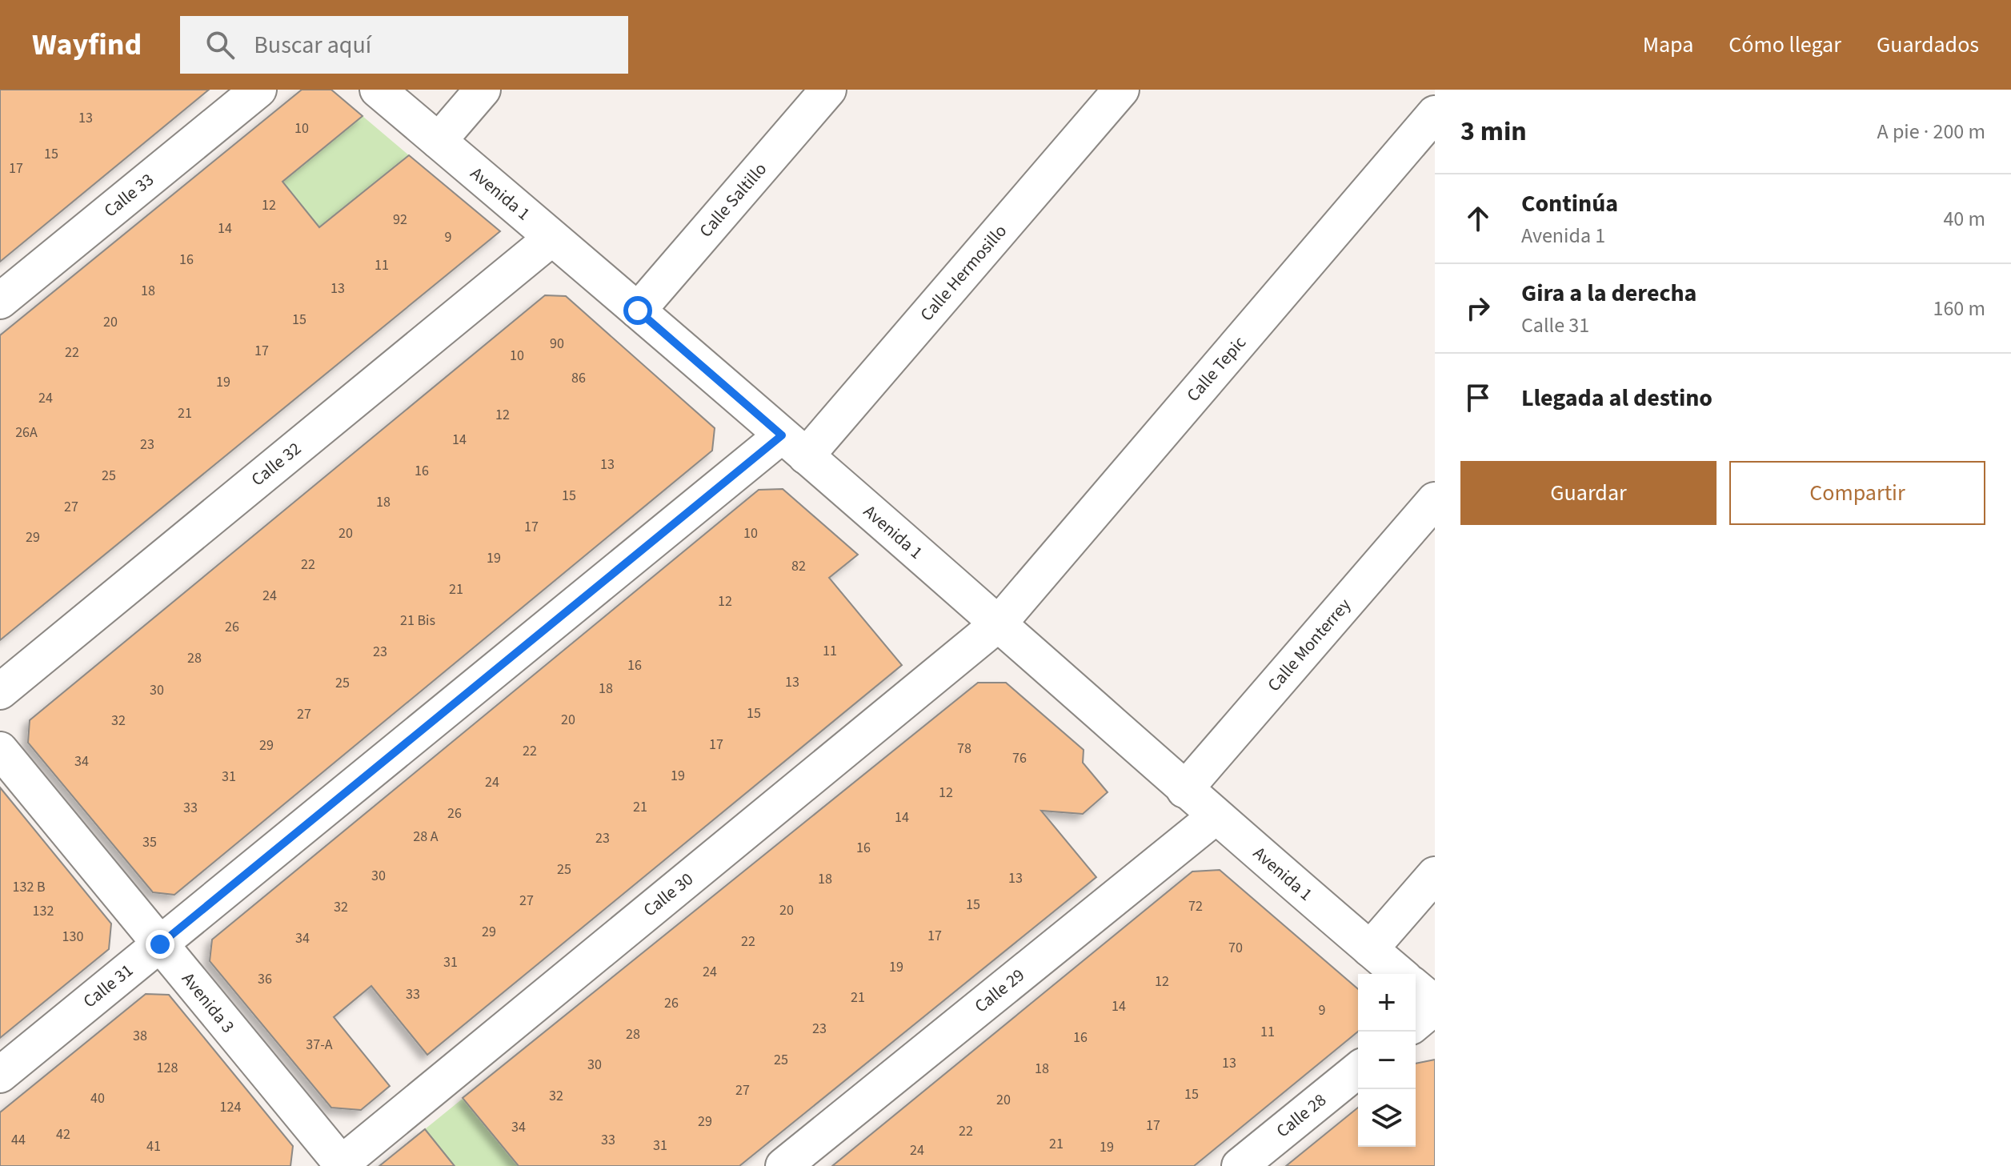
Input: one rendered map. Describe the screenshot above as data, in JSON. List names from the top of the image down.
{
  "streets": {
    "street": [
      "Avenida 1",
      "Calle 33",
      "Calle Saltillo",
      "Calle Hermosillo",
      "Calle Tepic",
      "Calle 32",
      "Calle Monterrey",
      "Calle 30",
      "Calle 31",
      "Calle 29",
      "Avenida 3",
      "Calle 28"
    ]
  },
  "crossings": [
    ["Avenida 1", "Calle Saltillo"],
    ["Avenida 1", "Calle Hermosillo"],
    ["Avenida 1", "Calle Tepic"],
    ["Avenida 1", "Calle 32"],
    ["Avenida 1", "Calle Monterrey"],
    ["Avenida 1", "Calle 30"],
    ["Avenida 1", "Calle 31"],
    ["Avenida 1", "Calle 29"],
    ["Calle Hermosillo", "Calle 31"],
    ["Calle Tepic", "Calle 30"],
    ["Calle 30", "Avenida 3"],
    ["Calle 31", "Avenida 3"]
  ],
  "house_numbers": [
    "13",
    "10",
    "15",
    "17",
    "12",
    "92",
    "14",
    "9",
    "16",
    "11",
    "13",
    "18",
    "15",
    "20",
    "90",
    "17",
    "22",
    "10",
    "86",
    "19",
    "24",
    "21",
    "12",
    "26A",
    "14",
    "23",
    "13",
    "16",
    "25",
    "15",
    "18",
    "27",
    "17",
    "20",
    "10",
    "29",
    "19",
    "22",
    "82",
    "21",
    "24",
    "12",
    "21 Bis",
    "26",
    "11",
    "23",
    "28",
    "16",
    "13",
    "25",
    "18",
    "30",
    "15",
    "27",
    "20",
    "32",
    "17",
    "29",
    "78",
    "22",
    "76",
    "34",
    "19",
    "31",
    "24",
    "12",
    "21",
    "33",
    "26",
    "14",
    "28 A",
    "23",
    "35",
    "16",
    "25",
    "30",
    "13",
    "18",
    "132 B",
    "27",
    "15",
    "72",
    "32",
    "20",
    "132",
    "29",
    "17",
    "130",
    "34",
    "22",
    "70",
    "31",
    "19",
    "24",
    "36",
    "12",
    "33",
    "21",
    "26",
    "14",
    "9",
    "23",
    "11",
    "28",
    "38",
    "16",
    "37-A",
    "25",
    "13",
    "30",
    "128",
    "18",
    "27",
    "15",
    "32",
    "40",
    "20",
    "124",
    "29",
    "17",
    "34",
    "22",
    "42",
    "44",
    "33",
    "21",
    "31",
    "41",
    "19",
    "24"
  ],
  "page": {
    "header": "Wayfind",
    "search": "Buscar aquí",
    "nav": ["Mapa", "Cómo llegar", "Guardados"],
    "heading": ["3 min", "A pie · 200 m"],
    "list": [
      ["Continúa", "Avenida 1", "40 m"],
      ["Gira a la derecha", "Calle 31", "160 m"],
      "Llegada al destino"
    ],
    "buttons": ["Guardar", "Compartir"],
    "map_buttons": ["+", "−"]
  }
}
